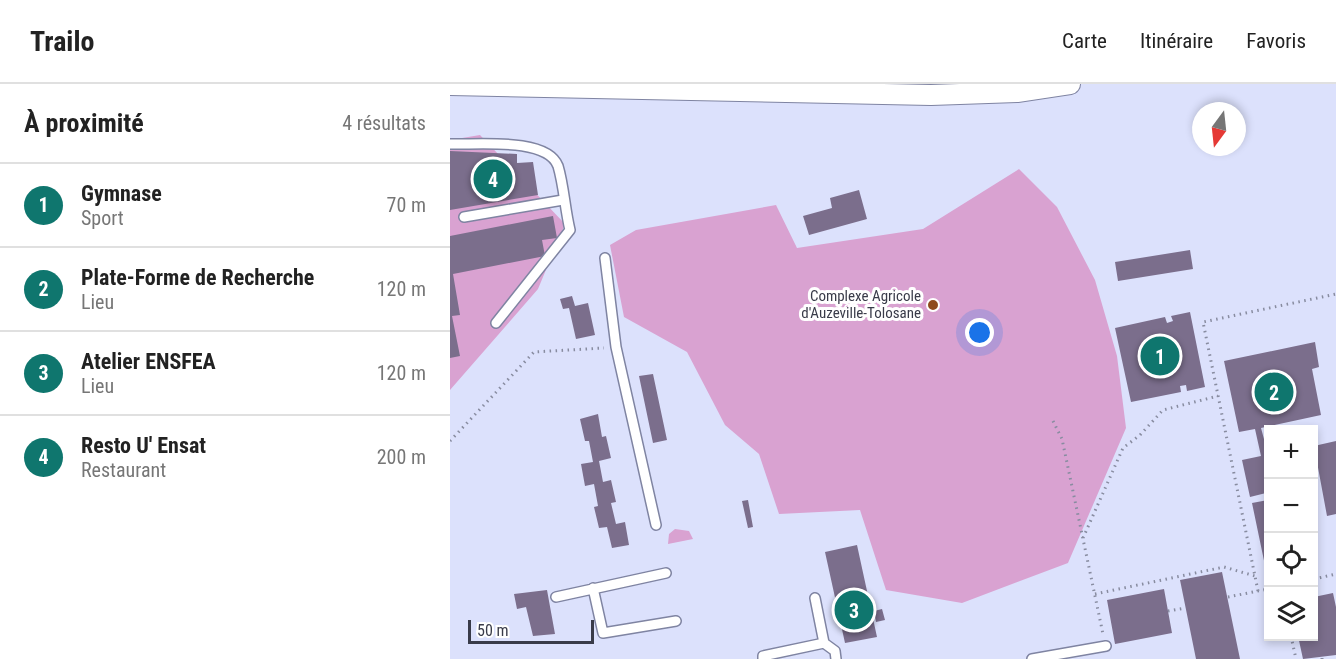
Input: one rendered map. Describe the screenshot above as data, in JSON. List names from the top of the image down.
{
  "places": ["Complexe Agricole d'Auzeville-Tolosane"],
  "scale_bar": "50 m",
  "north": "bottom",
  "page": {
    "header": "Trailo",
    "nav": ["Carte", "Itinéraire", "Favoris"],
    "heading": ["À proximité", "4 résultats"],
    "pins": [
      "4",
      "1",
      "2",
      "3"
    ],
    "list": [
      {
        "mark": "1",
        "name": "Gymnase",
        "note": "Sport",
        "value": "70 m"
      },
      {
        "mark": "2",
        "name": "Plate-Forme de Recherche",
        "note": "Lieu",
        "value": "120 m"
      },
      {
        "mark": "3",
        "name": "Atelier ENSFEA",
        "note": "Lieu",
        "value": "120 m"
      },
      {
        "mark": "4",
        "name": "Resto U' Ensat",
        "note": "Restaurant",
        "value": "200 m"
      }
    ],
    "map_buttons": ["+", "−"],
    "scale": "50 m"
  }
}
